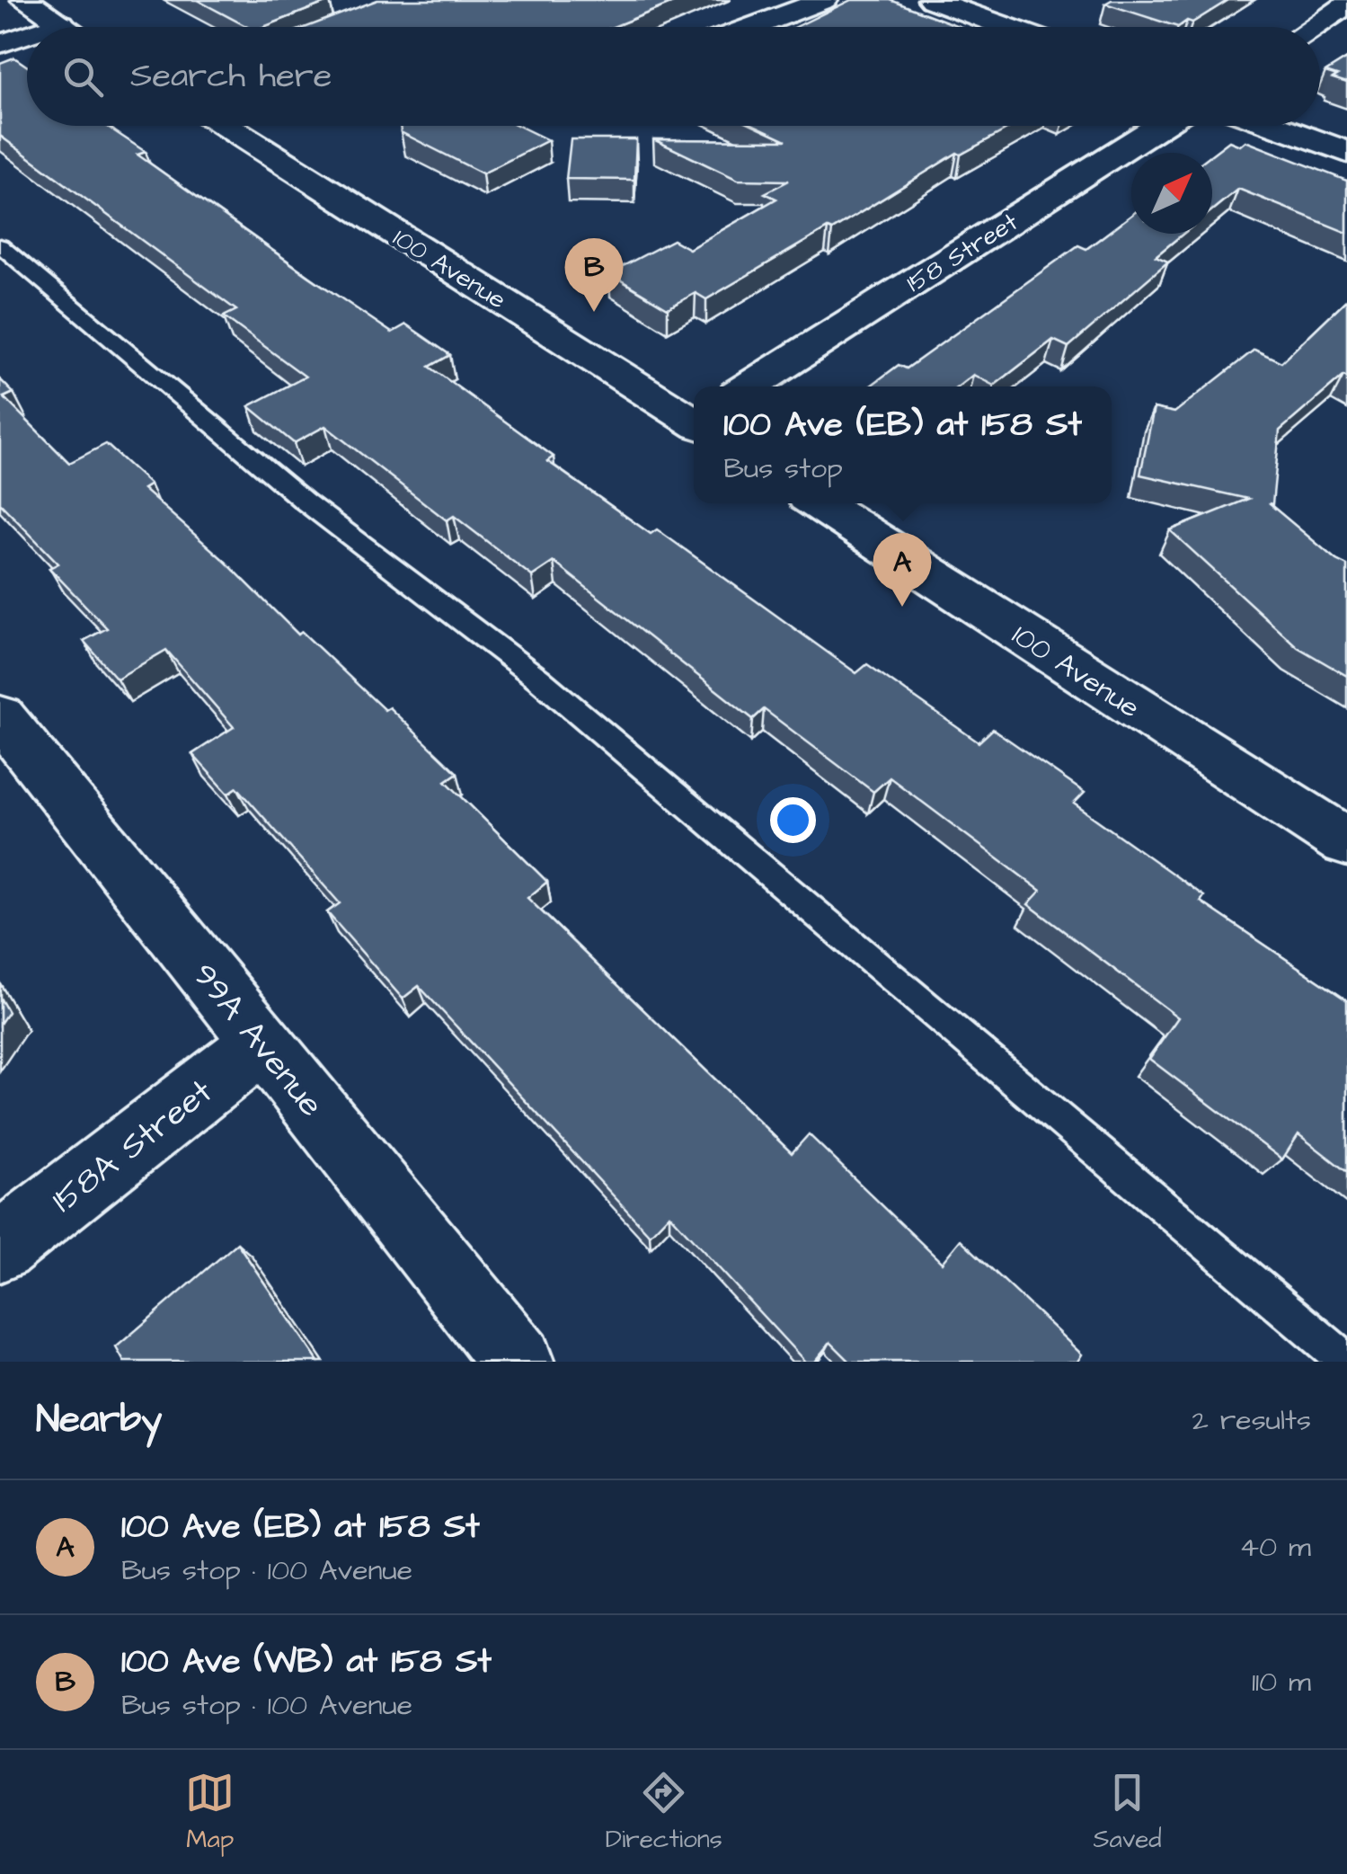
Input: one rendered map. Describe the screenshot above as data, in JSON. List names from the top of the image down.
{
  "streets": {
    "street": [
      "158 Street",
      "100 Avenue",
      "99A Avenue",
      "158A Street"
    ]
  },
  "crossings": [
    ["99A Avenue", "158A Street"]
  ],
  "north": "top right",
  "page": {
    "search": "Search here",
    "pins": ["B", "A"],
    "popup": ["100 Ave (EB) at 158 St", "Bus stop"],
    "heading": ["Nearby", "2 results"],
    "list": [
      {
        "mark": "A",
        "name": "100 Ave (EB) at 158 St",
        "note": "Bus stop · 100 Avenue",
        "value": "40 m"
      },
      {
        "mark": "B",
        "name": "100 Ave (WB) at 158 St",
        "note": "Bus stop · 100 Avenue",
        "value": "110 m"
      }
    ],
    "nav": ["Map", "Directions", "Saved"]
  }
}
